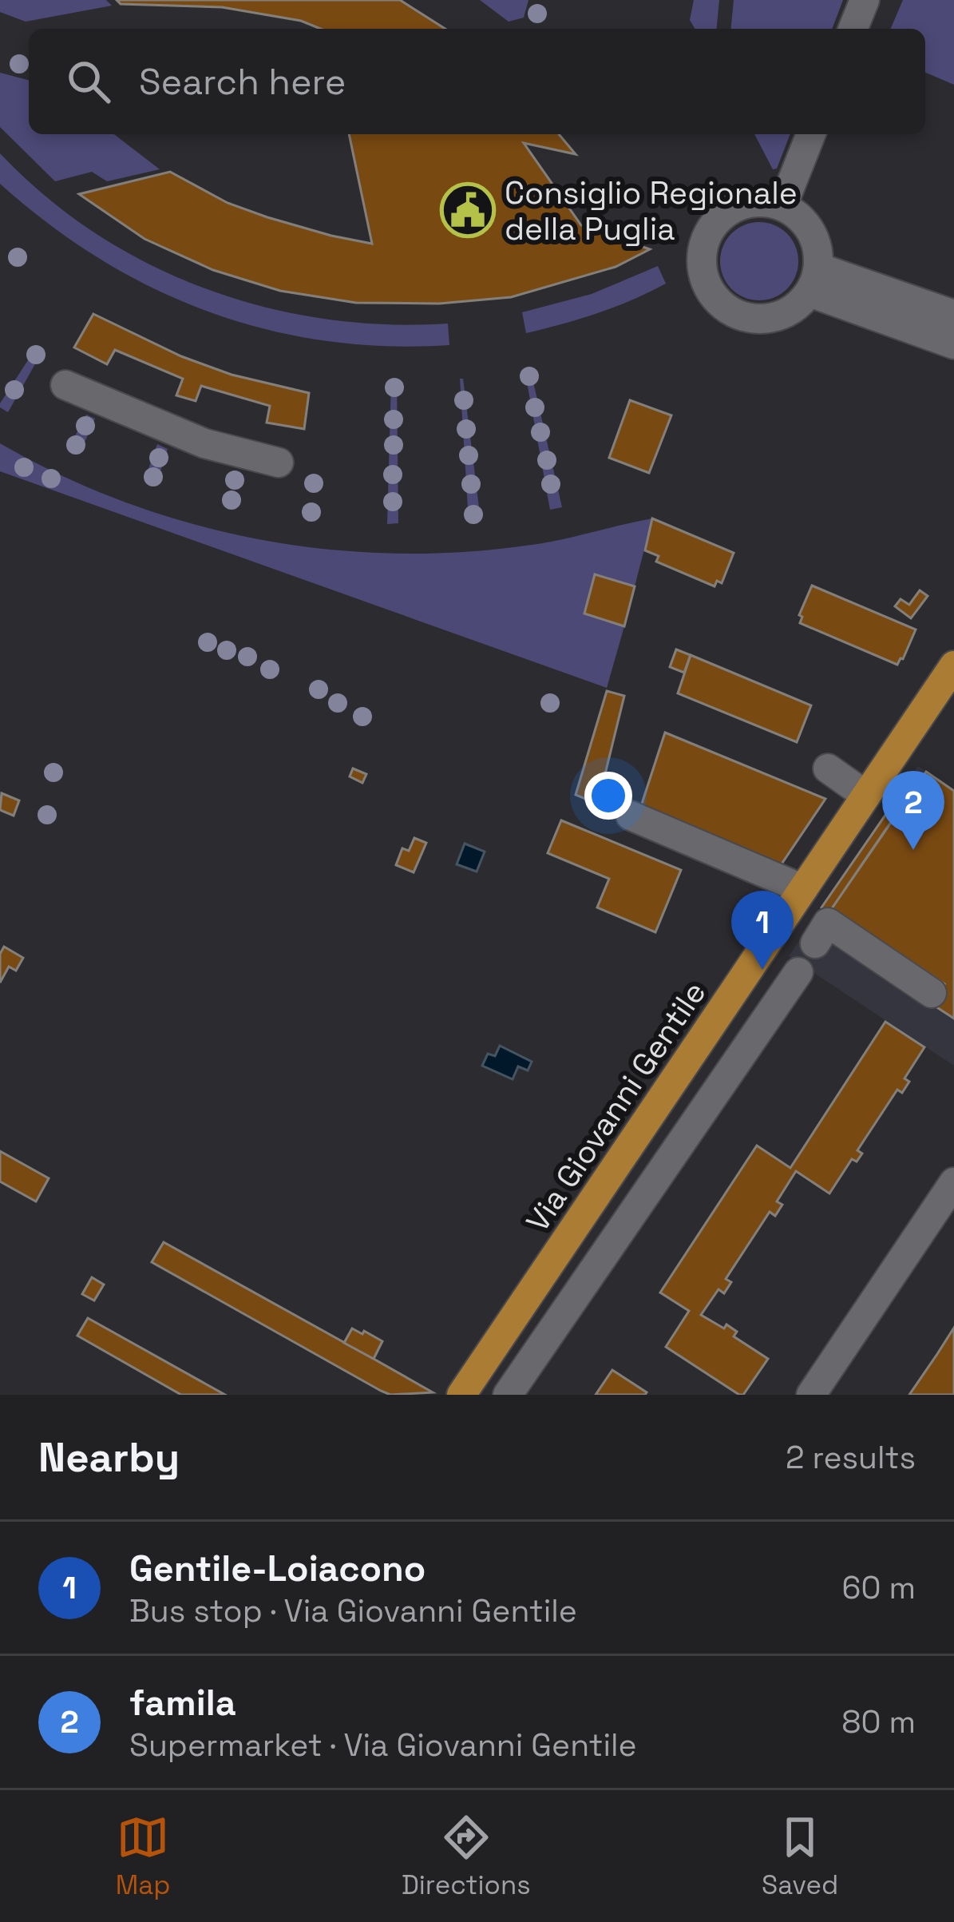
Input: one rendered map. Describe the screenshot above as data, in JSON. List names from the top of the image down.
{
  "streets": {
    "main road": ["Via Giovanni Gentile"]
  },
  "places": {
    "public building": ["Consiglio Regionale della Puglia"]
  },
  "page": {
    "search": "Search here",
    "pins": ["2", "1"],
    "heading": ["Nearby", "2 results"],
    "list": [
      {
        "mark": "1",
        "name": "Gentile-Loiacono",
        "note": "Bus stop · Via Giovanni Gentile",
        "value": "60 m"
      },
      {
        "mark": "2",
        "name": "famila",
        "note": "Supermarket · Via Giovanni Gentile",
        "value": "80 m"
      }
    ],
    "nav": ["Map", "Directions", "Saved"]
  }
}
